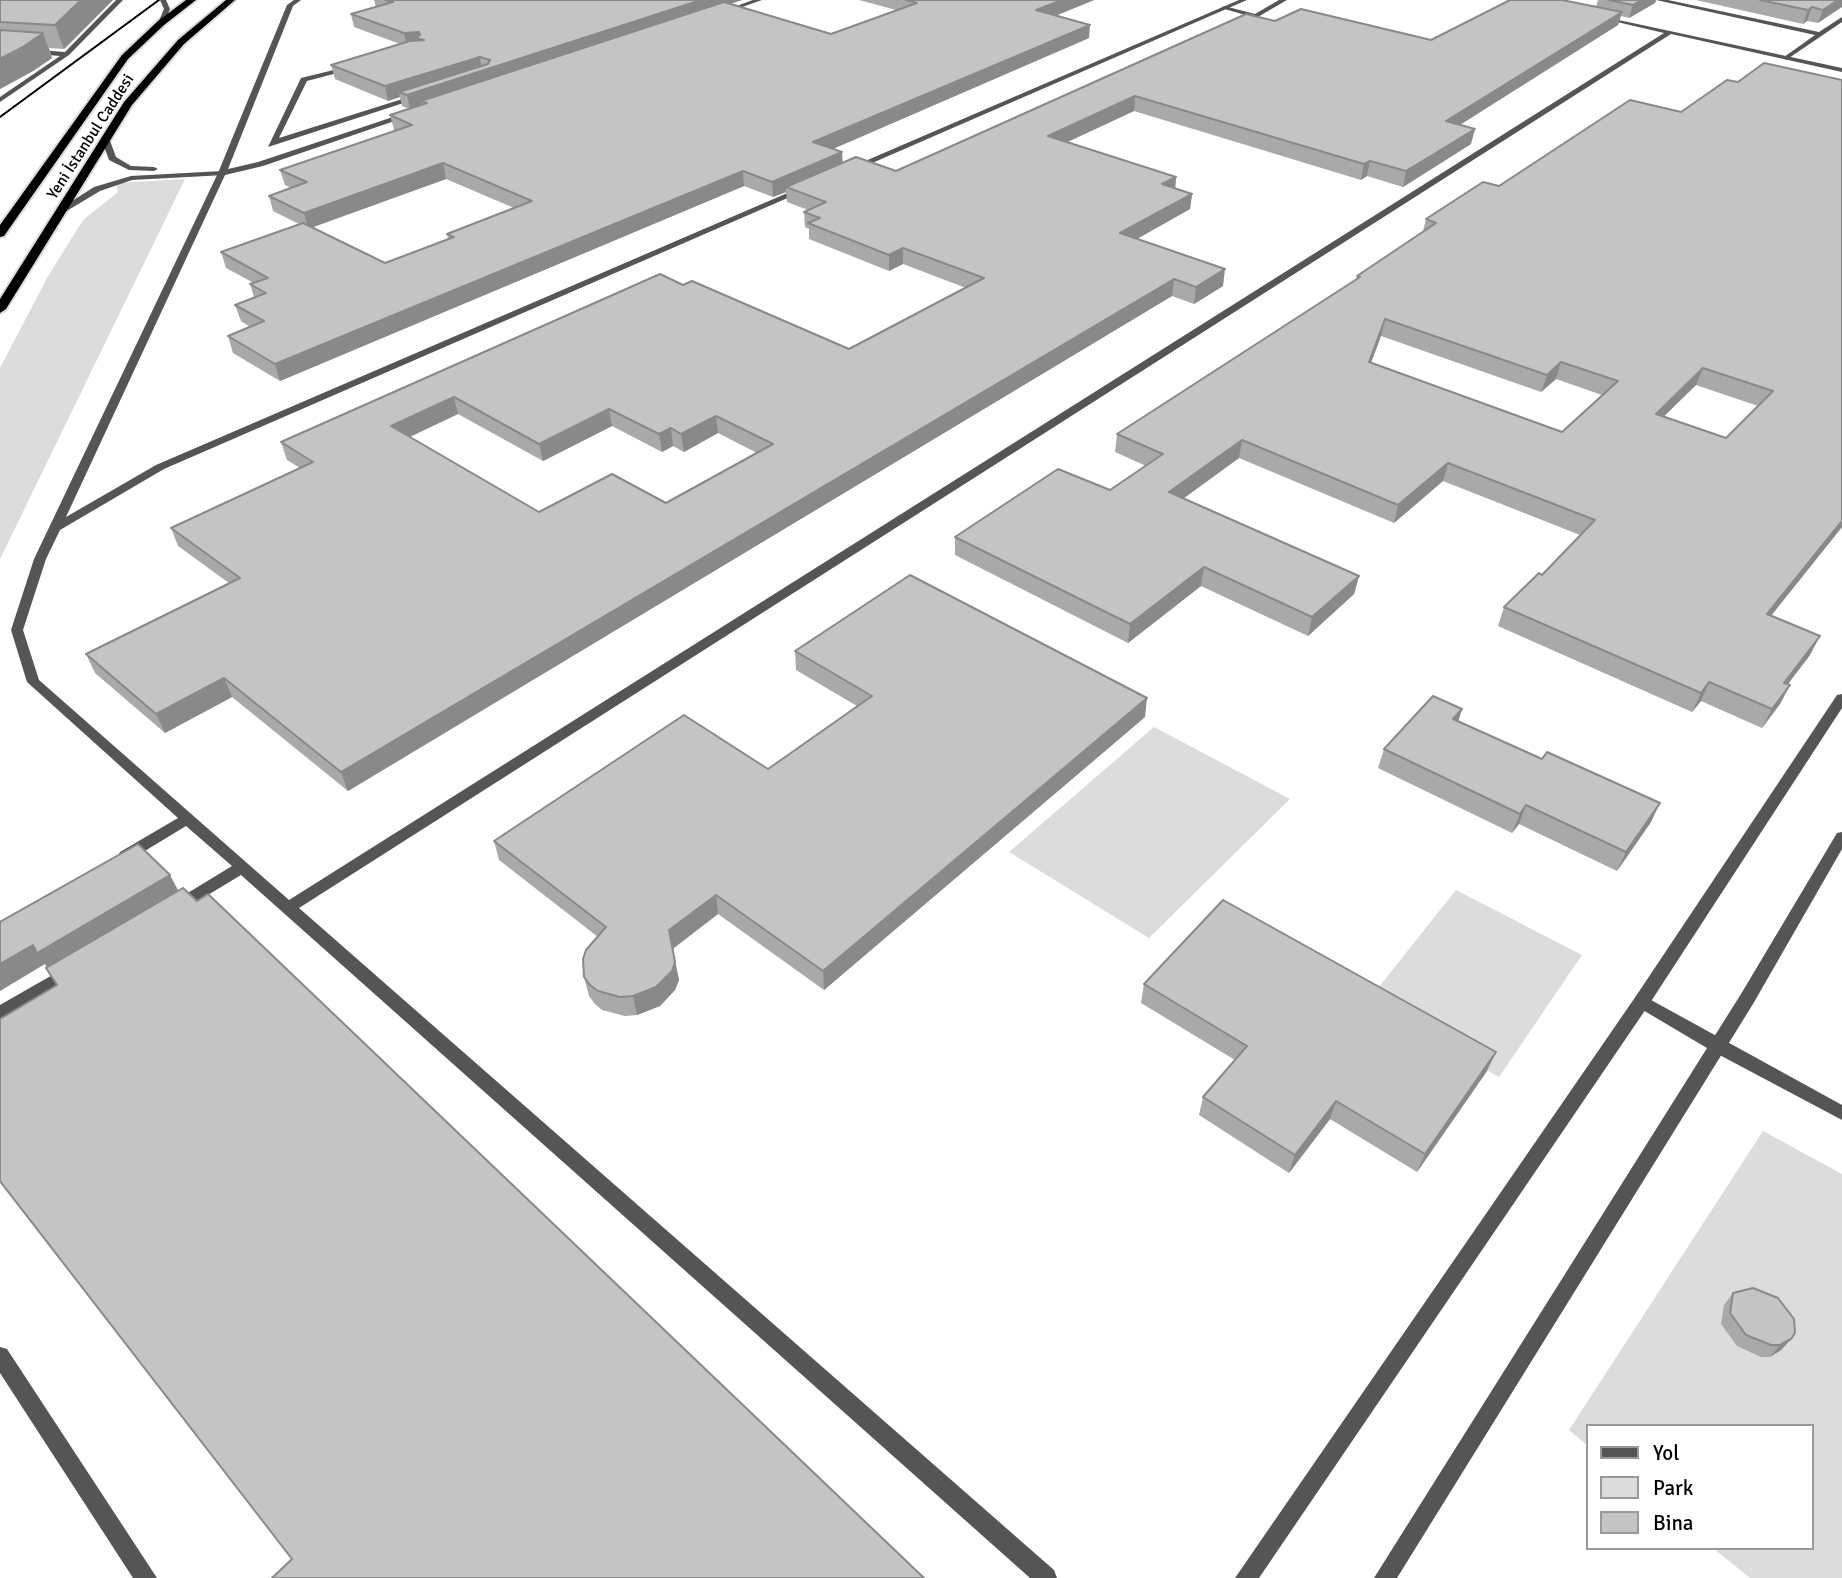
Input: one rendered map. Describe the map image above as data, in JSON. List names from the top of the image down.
{
  "streets": {
    "highway": ["Yeni İstanbul Caddesi"]
  },
  "legend": ["Yol", "Park", "Bina"]
}
